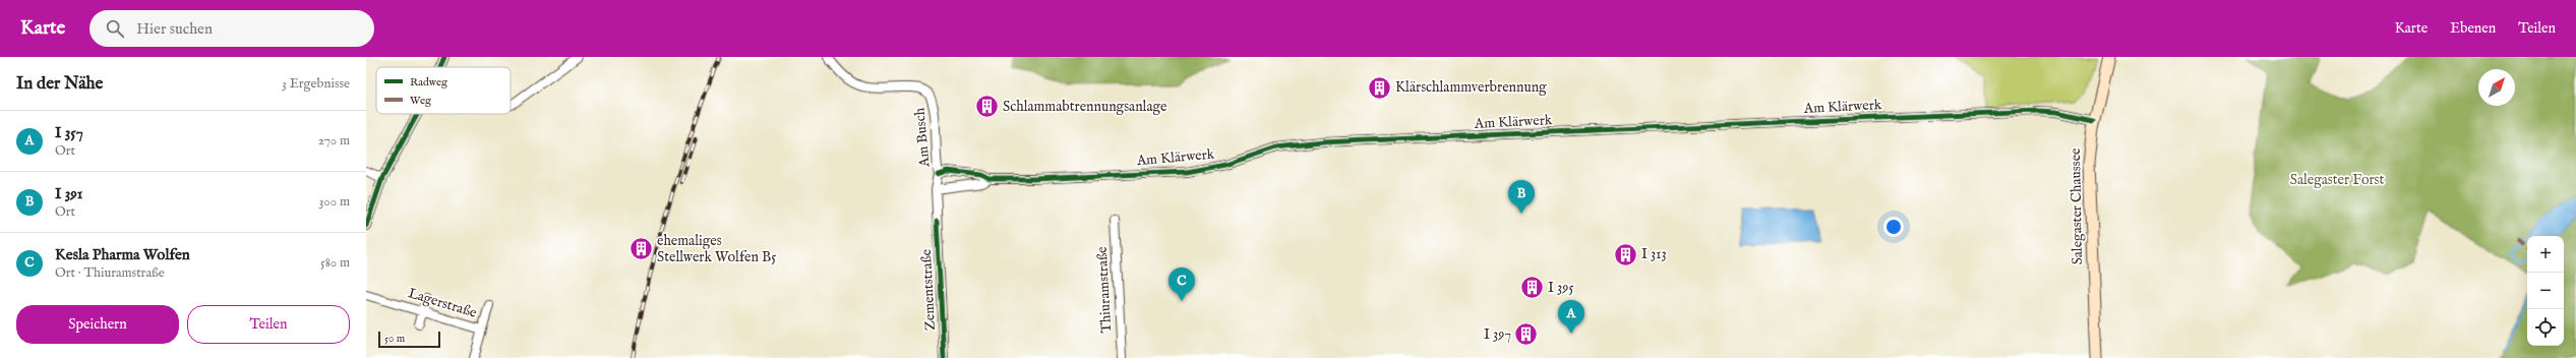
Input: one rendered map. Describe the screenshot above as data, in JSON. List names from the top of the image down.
{
  "streets": {
    "main road": ["Salegaster Chaussee"],
    "street": [
      "Am Klärwerk",
      "Am Busch",
      "Zementstraße",
      "Thiuramstraße",
      "Lagerstraße"
    ]
  },
  "crossings": [
    ["Am Klärwerk", "Am Busch"],
    ["Am Klärwerk", "Salegaster Chaussee"],
    ["Am Klärwerk", "Zementstraße"],
    ["Am Busch", "Zementstraße"]
  ],
  "parks": ["Salegaster Forst"],
  "places": {
    "building": [
      "Klärschlammverbrennung",
      "Schlammabtrennungsanlage",
      "ehemaliges Stellwerk Wolfen B5",
      "I 313",
      "I 395",
      "I 397"
    ]
  },
  "legend": ["Radweg", "Weg"],
  "scale_bar": "50 m",
  "north": "top right",
  "page": {
    "header": "Karte",
    "search": "Hier suchen",
    "nav": ["Karte", "Ebenen", "Teilen"],
    "heading": ["In der Nähe", "3 Ergebnisse"],
    "list": [
      {
        "mark": "A",
        "name": "I 357",
        "note": "Ort",
        "value": "270 m"
      },
      {
        "mark": "B",
        "name": "I 391",
        "note": "Ort",
        "value": "300 m"
      },
      {
        "mark": "C",
        "name": "Kesla Pharma Wolfen",
        "note": "Ort · Thiuramstraße",
        "value": "580 m"
      }
    ],
    "pins": ["B", "C", "A"],
    "map_buttons": ["+", "−"],
    "buttons": ["Speichern", "Teilen"],
    "scale": "50 m"
  }
}
